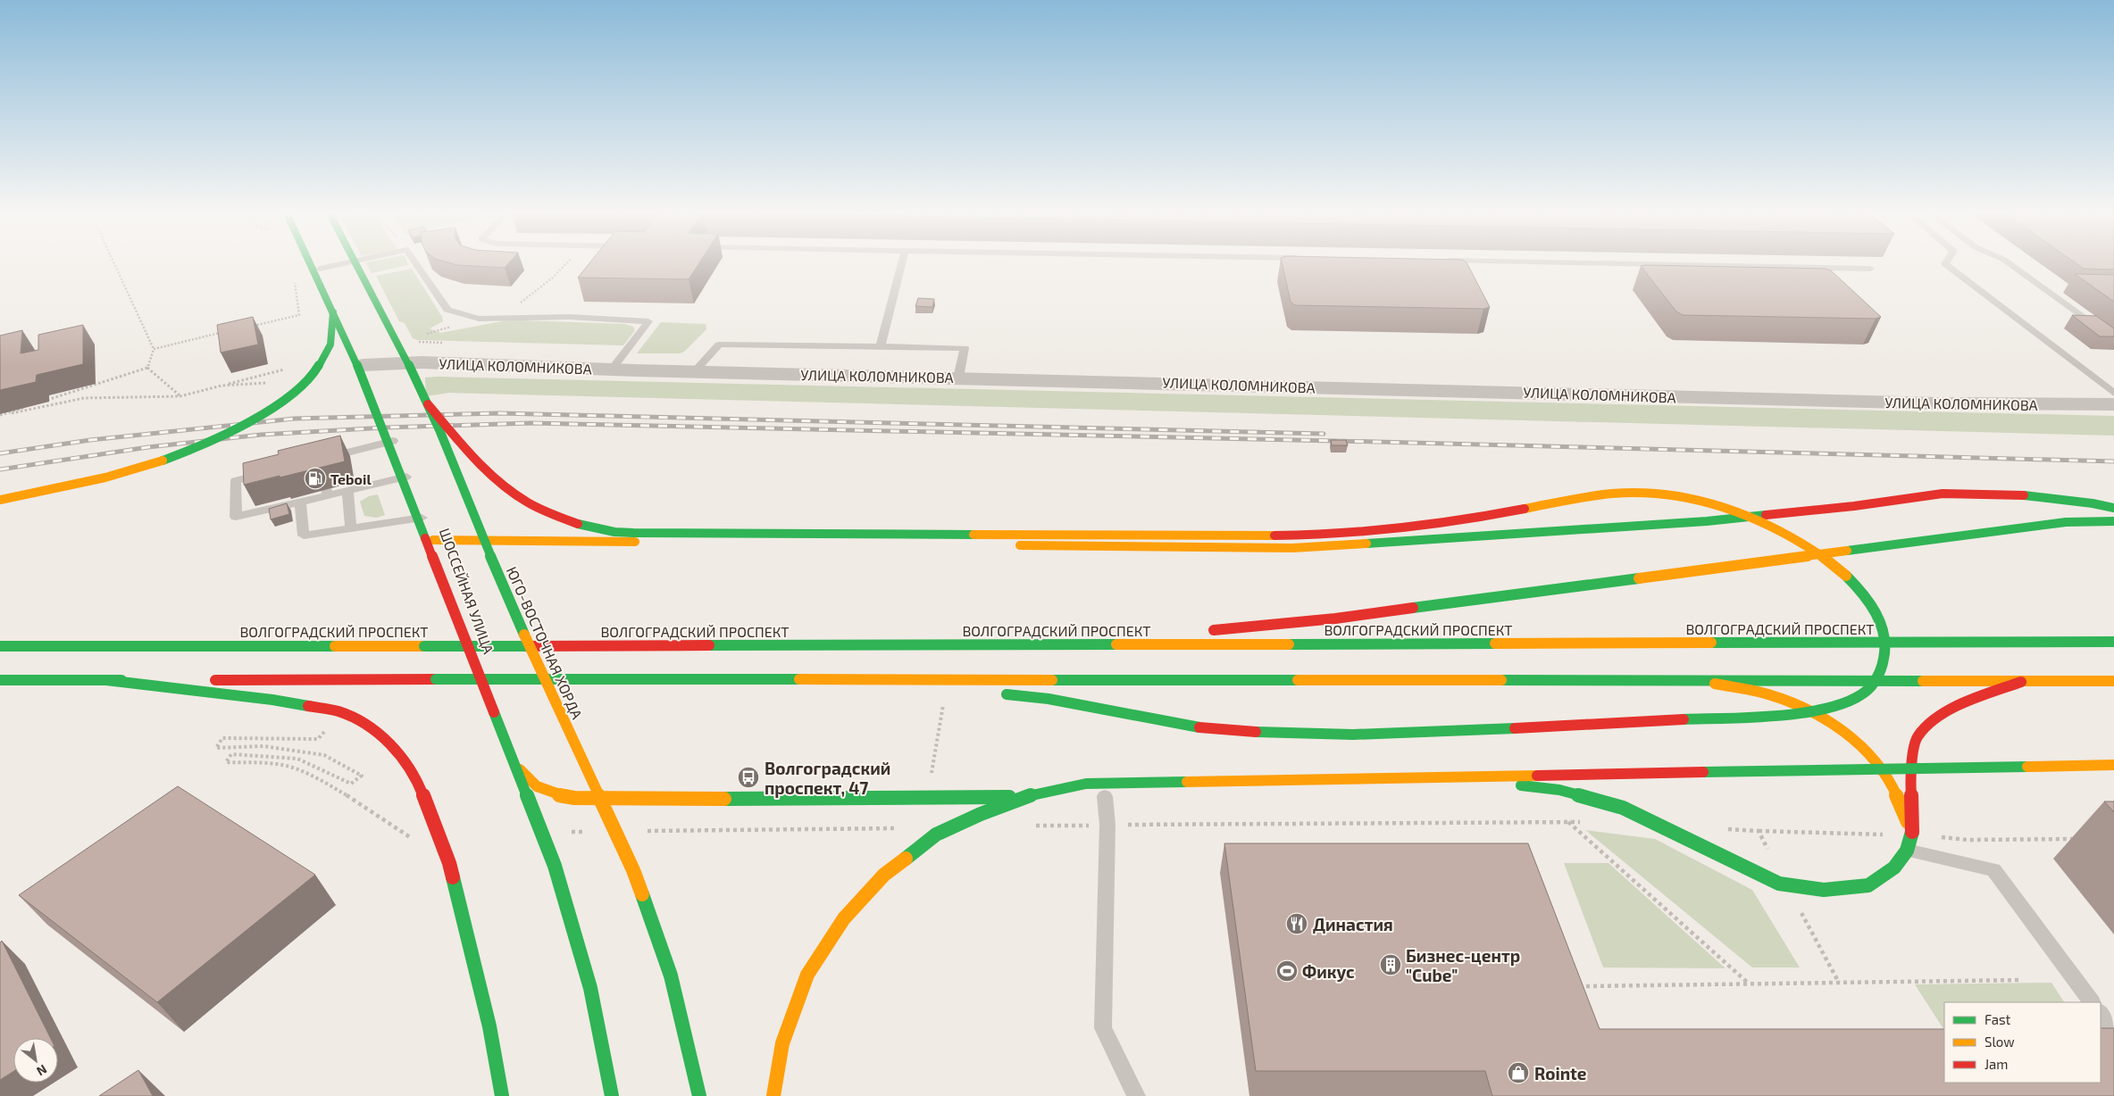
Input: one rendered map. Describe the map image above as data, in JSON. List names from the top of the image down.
{
  "streets": {
    "main road": ["ШОССЕЙНАЯ УЛИЦА", "ВОЛГОГРАДСКИЙ ПРОСПЕКТ", "ЮГО-ВОСТОЧНАЯ ХОРДА"],
    "street": ["УЛИЦА КОЛОМНИКОВА"]
  },
  "places": {
    "fuel station": ["Teboil"],
    "bus stop": ["Волгоградский проспект, 47"],
    "restaurant": ["Династия"],
    "building": ["Бизнес-центр \"Cube\""],
    "sports": ["Фикус"],
    "shop": ["Rointe"]
  },
  "legend": ["Fast", "Slow", "Jam"],
  "north": "bottom right"
}
